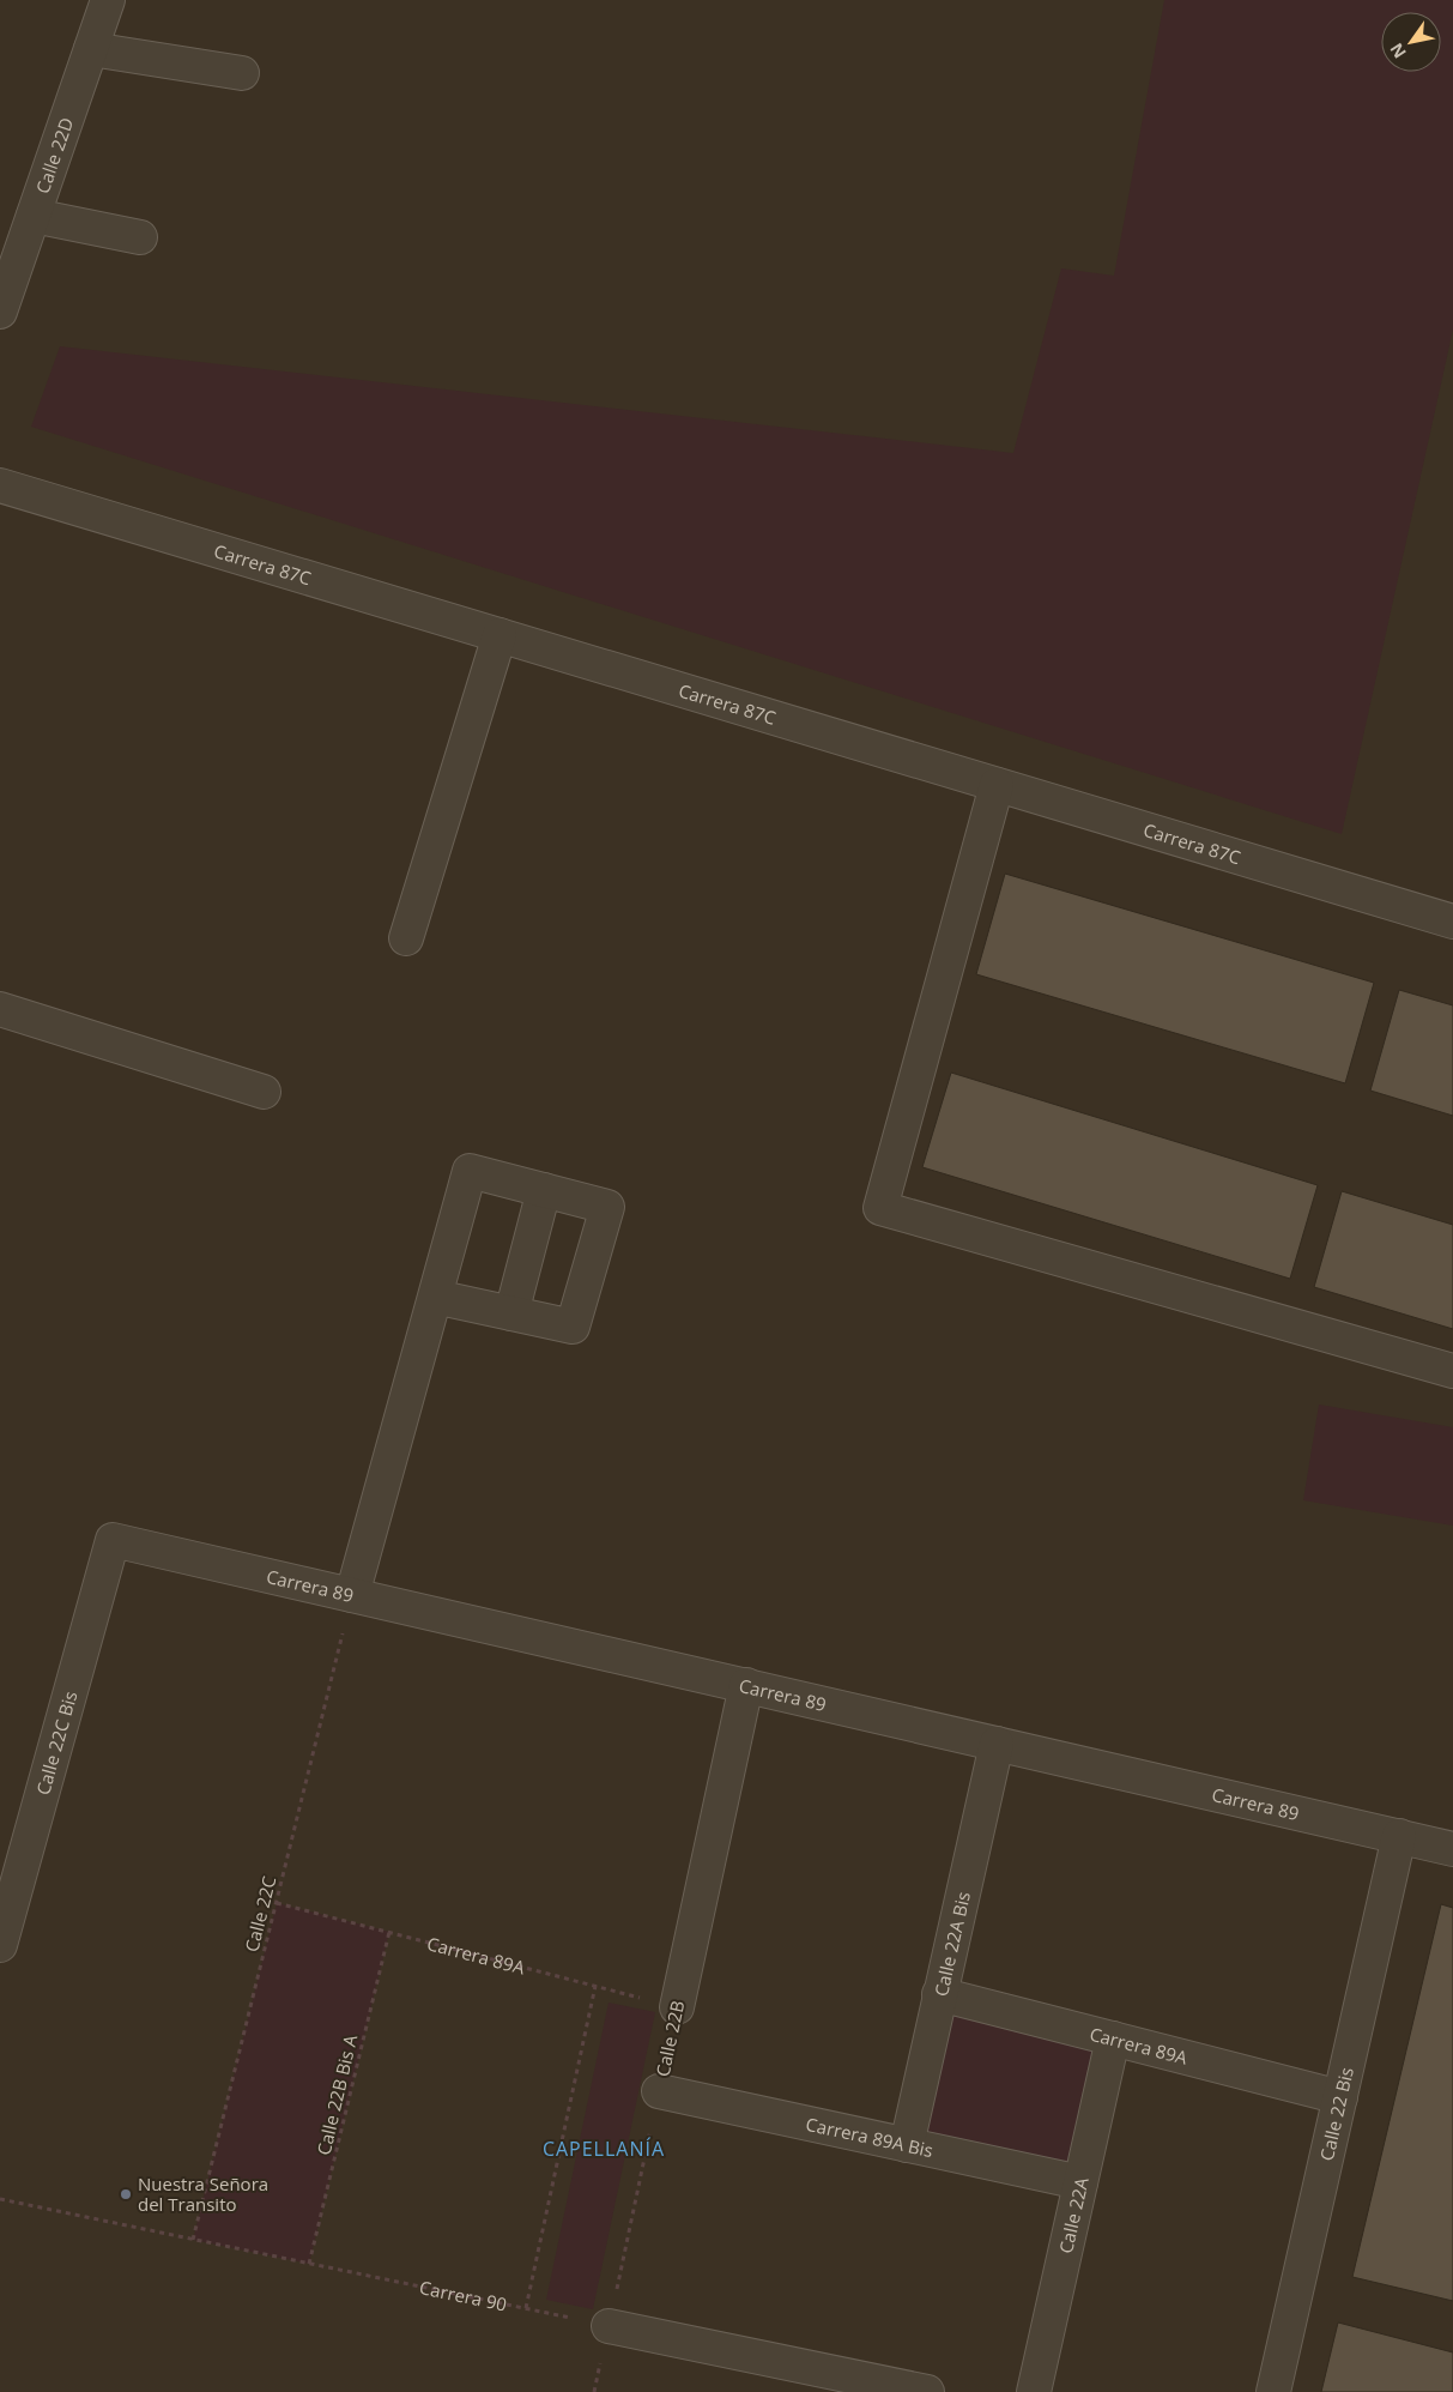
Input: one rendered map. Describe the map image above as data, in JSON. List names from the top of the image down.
{
  "streets": {
    "street": [
      "Calle 22D",
      "Carrera 87C",
      "Carrera 89",
      "Calle 22C Bis",
      "Calle 22A Bis",
      "Carrera 89A",
      "Calle 22B",
      "Calle 22 Bis",
      "Carrera 89A Bis",
      "Calle 22A"
    ],
    "path": ["Calle 22C", "Calle 22B Bis A", "Carrera 90"]
  },
  "crossings": [
    ["Carrera 89", "Calle 22C Bis"],
    ["Carrera 89", "Calle 22C"],
    ["Carrera 89", "Calle 22A Bis"],
    ["Carrera 89", "Calle 22B"],
    ["Carrera 89", "Calle 22 Bis"],
    ["Calle 22C", "Carrera 89A"],
    ["Calle 22C", "Carrera 90"],
    ["Calle 22A Bis", "Carrera 89A"],
    ["Calle 22A Bis", "Carrera 89A Bis"],
    ["Carrera 89A", "Calle 22B"],
    ["Carrera 89A", "Calle 22B Bis A"],
    ["Carrera 89A", "Calle 22 Bis"],
    ["Carrera 89A", "Calle 22A"],
    ["Calle 22B", "Carrera 89A Bis"],
    ["Calle 22B", "Carrera 90"],
    ["Calle 22B Bis A", "Carrera 90"],
    ["Carrera 89A Bis", "Calle 22A"]
  ],
  "districts": ["CAPELLANÍA"],
  "places": ["Nuestra Señora del Transito"],
  "north": "bottom left"
}
